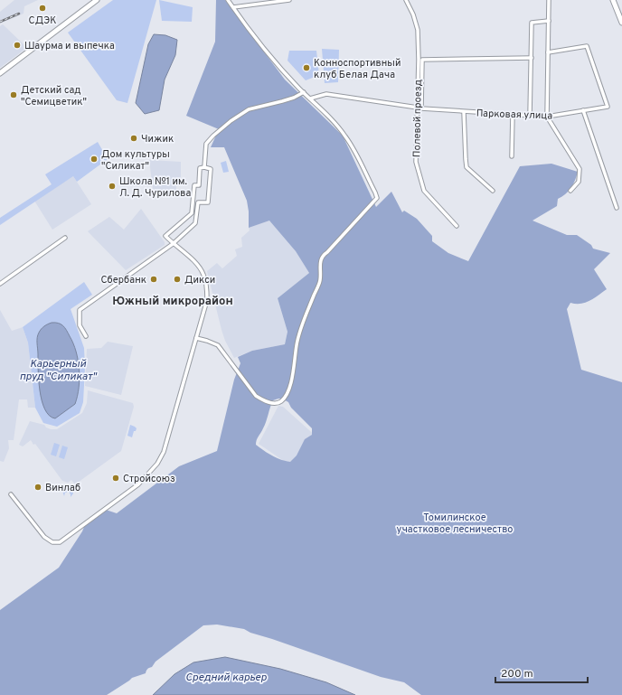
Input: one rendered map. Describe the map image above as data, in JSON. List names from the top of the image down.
{
  "streets": {
    "street": ["Парковая улица", "Полевой проезд"]
  },
  "crossings": [
    ["Парковая улица", "Полевой проезд"]
  ],
  "districts": ["Южный микрорайон"],
  "water": ["Карьерный пруд \"Силикат\"", "Средний карьер"],
  "parks": ["Томилинское участковое лесничество"],
  "places": [
    "СДЭК",
    "Шаурма и выпечка",
    "Конноспортивный клуб Белая Дача",
    "Детский сад \"Семицветик\"",
    "Чижик",
    "Дом культуры \"Силикат\"",
    "Школа №1 им. Л. Д. Чурилова",
    "Сбербанк",
    "Дикси",
    "Стройсоюз",
    "Винлаб"
  ],
  "scale_bar": "200 m"
}
